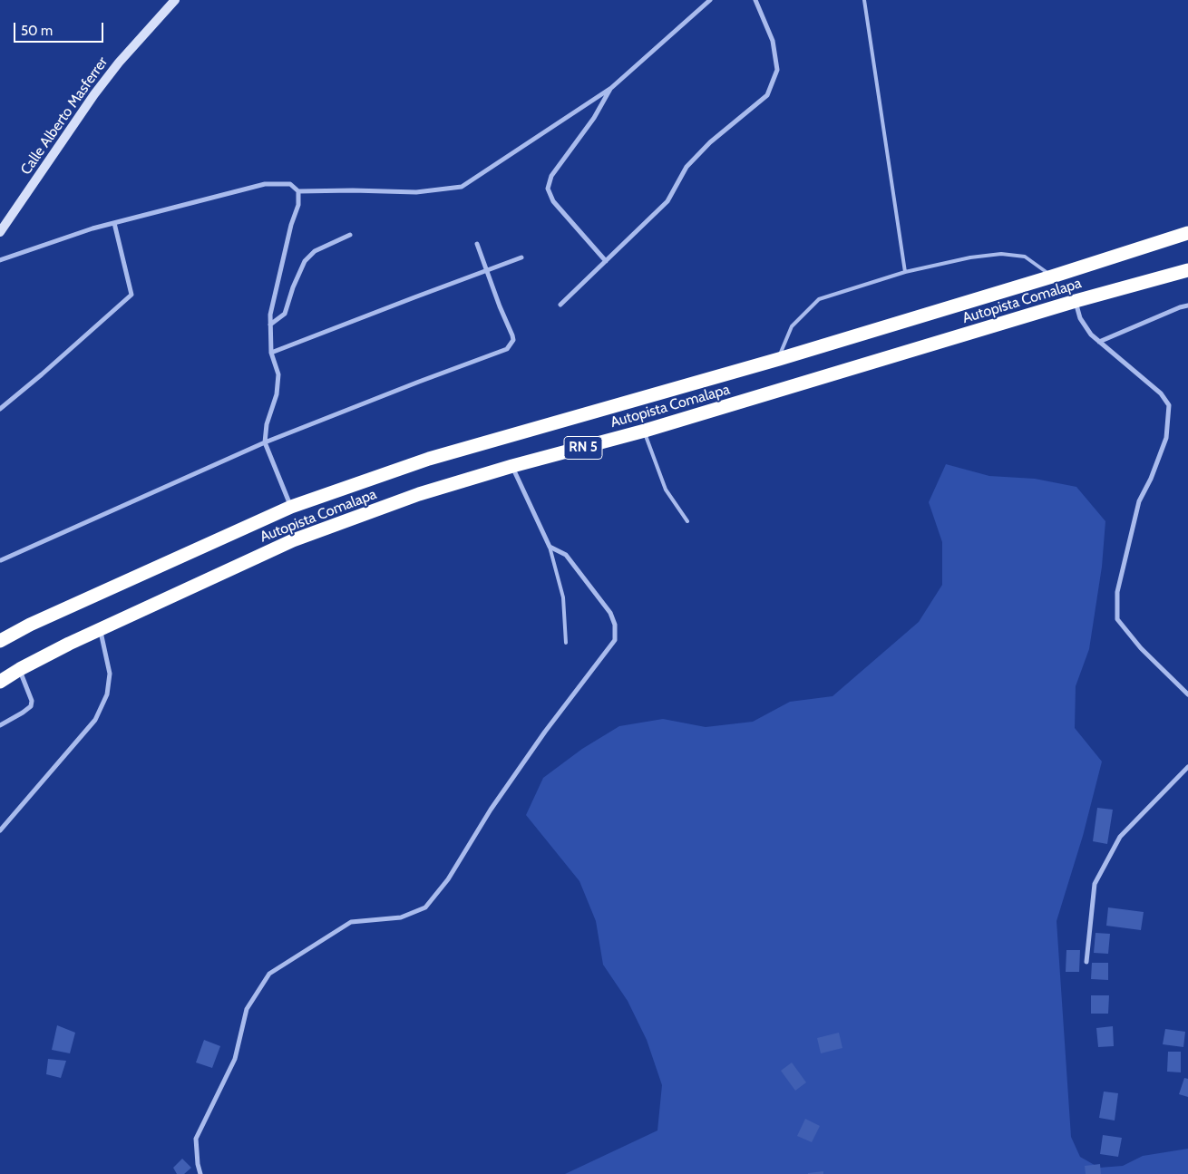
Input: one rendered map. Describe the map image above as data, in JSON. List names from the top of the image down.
{
  "streets": {
    "highway": ["Autopista Comalapa", "RN 5"],
    "main road": ["Calle Alberto Masferrer"]
  },
  "scale_bar": "50 m"
}
